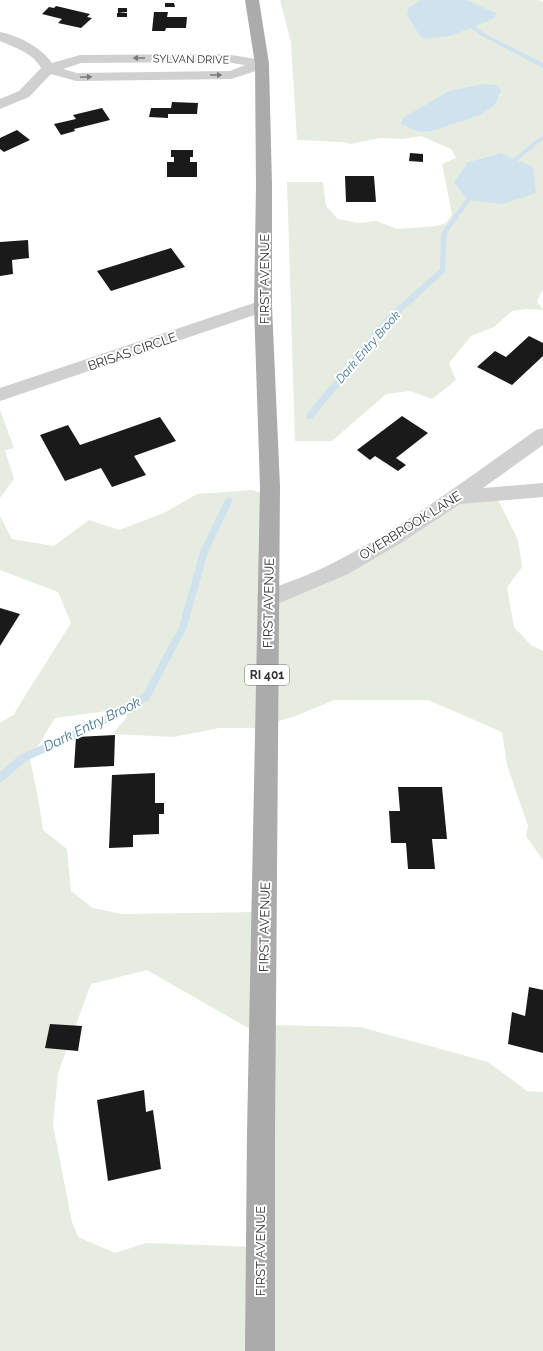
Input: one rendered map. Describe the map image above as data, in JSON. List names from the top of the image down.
{
  "streets": {
    "main road": ["FIRST AVENUE", "RI 401"],
    "street": ["SYLVAN DRIVE", "BRISAS CIRCLE", "OVERBROOK LANE"]
  },
  "crossings": [
    ["SYLVAN DRIVE", "FIRST AVENUE"],
    ["FIRST AVENUE", "BRISAS CIRCLE"],
    ["FIRST AVENUE", "OVERBROOK LANE"]
  ],
  "water": ["Dark Entry Brook"]
}
